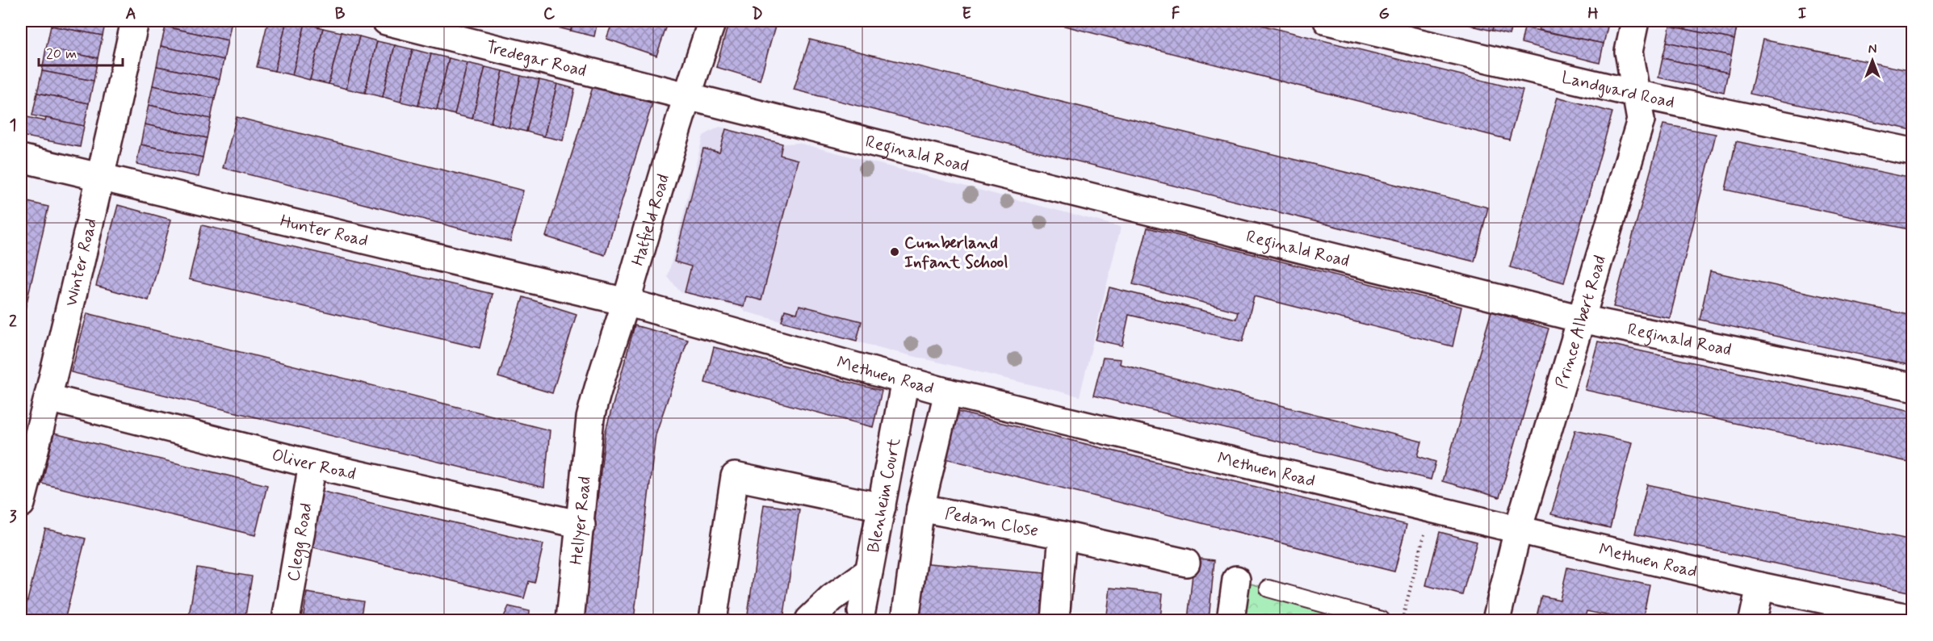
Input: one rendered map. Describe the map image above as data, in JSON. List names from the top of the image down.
{
  "streets": {
    "street": [
      "Tredegar Road",
      "Landguard Road",
      "Reginald Road",
      "Hatfield Road",
      "Hunter Road",
      "Winter Road",
      "Prince Albert Road",
      "Methuen Road",
      "Oliver Road",
      "Blenheim Court",
      "Hellyer Road",
      "Pedam Close",
      "Clegg Road"
    ]
  },
  "crossings": [
    ["Tredegar Road", "Reginald Road"],
    ["Tredegar Road", "Hatfield Road"],
    ["Landguard Road", "Prince Albert Road"],
    ["Reginald Road", "Hatfield Road"],
    ["Reginald Road", "Prince Albert Road"],
    ["Hatfield Road", "Hunter Road"],
    ["Hatfield Road", "Methuen Road"],
    ["Hatfield Road", "Hellyer Road"],
    ["Hunter Road", "Winter Road"],
    ["Hunter Road", "Methuen Road"],
    ["Winter Road", "Oliver Road"],
    ["Prince Albert Road", "Methuen Road"],
    ["Methuen Road", "Blenheim Court"],
    ["Methuen Road", "Pedam Close"],
    ["Oliver Road", "Hellyer Road"],
    ["Oliver Road", "Clegg Road"]
  ],
  "places": ["Cumberland Infant School"],
  "scale_bar": "20 m",
  "north": "top",
  "grid": {
    "columns": [
      "A",
      "B",
      "C",
      "D",
      "E",
      "F",
      "G",
      "H",
      "I"
    ],
    "rows": ["1", "2", "3"]
  }
}
